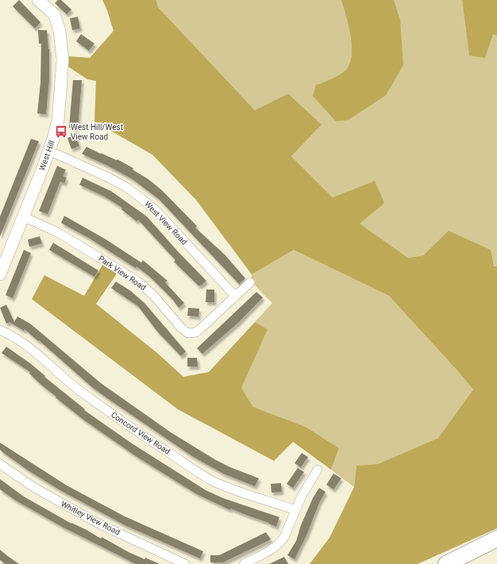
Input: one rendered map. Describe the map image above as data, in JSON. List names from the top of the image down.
{
  "streets": {
    "street": [
      "West Hill",
      "West View Road",
      "Park View Road",
      "Concord View Road",
      "Whitley View Road"
    ]
  },
  "crossings": [
    ["West Hill", "West View Road"],
    ["West Hill", "Park View Road"],
    ["West View Road", "Park View Road"]
  ],
  "places": {
    "bus stop": ["West Hill/West View Road"]
  }
}
